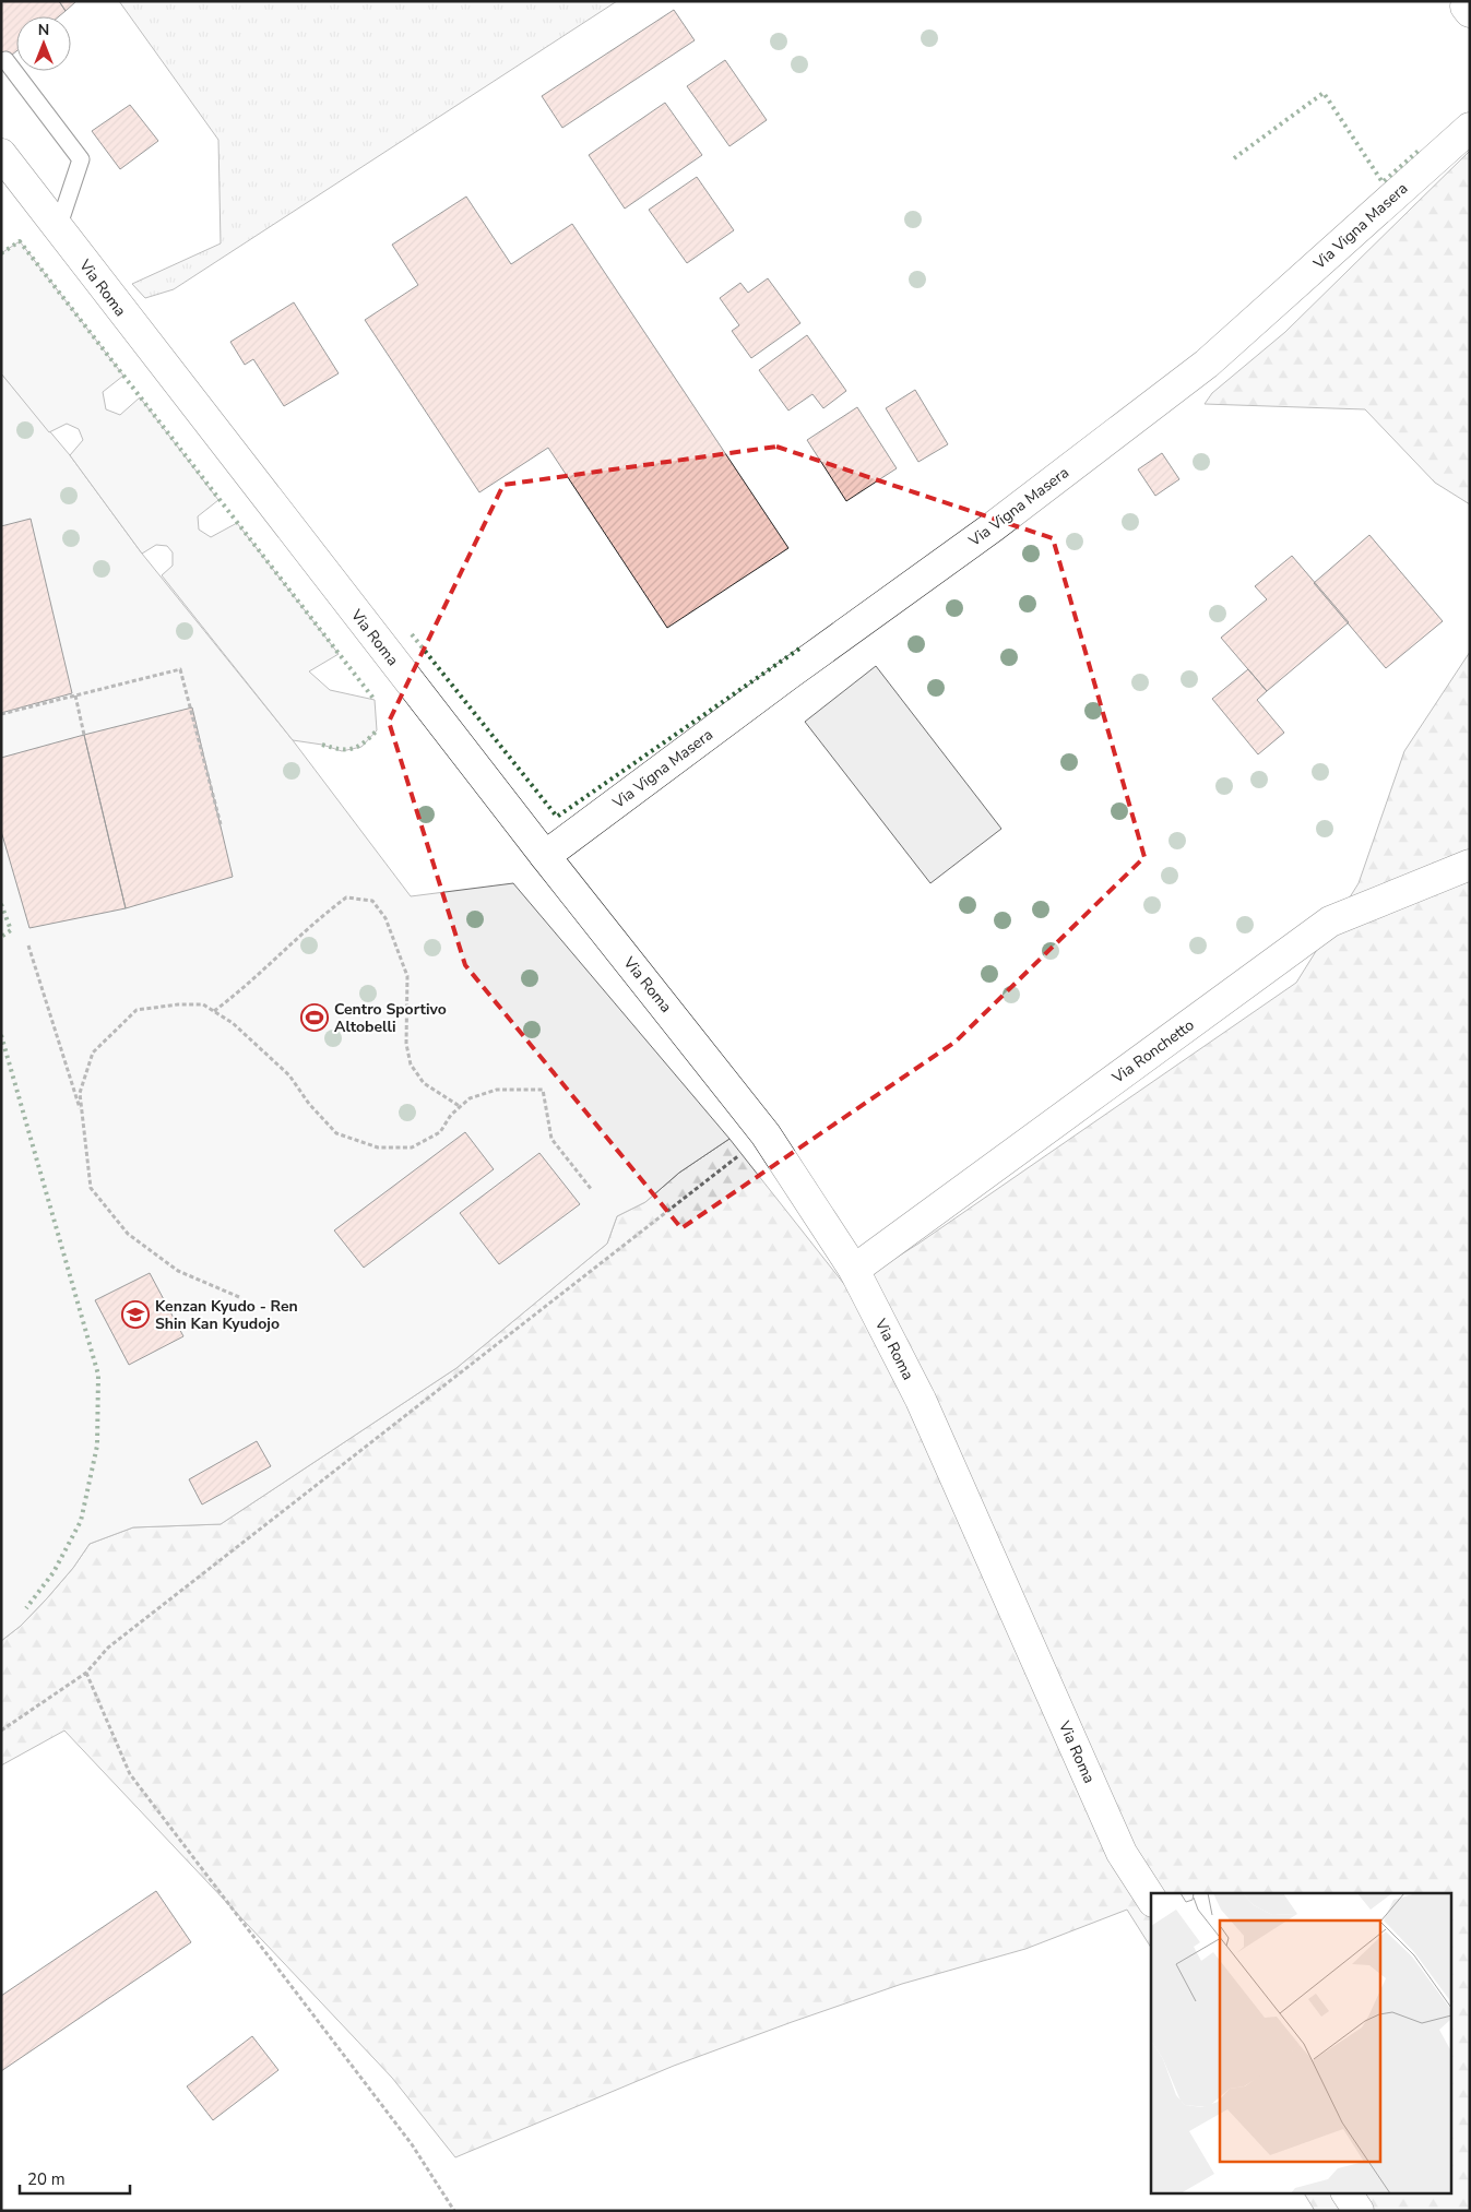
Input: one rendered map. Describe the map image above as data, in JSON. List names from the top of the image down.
{
  "streets": {
    "street": ["Via Vigna Masera", "Via Roma", "Via Ronchetto"]
  },
  "crossings": [
    ["Via Vigna Masera", "Via Roma"],
    ["Via Roma", "Via Ronchetto"]
  ],
  "places": {
    "sports": ["Centro Sportivo Altobelli"],
    "school or university": ["Kenzan Kyudo - Ren Shin Kan Kyudojo"]
  },
  "scale_bar": "20 m",
  "north": "top"
}
